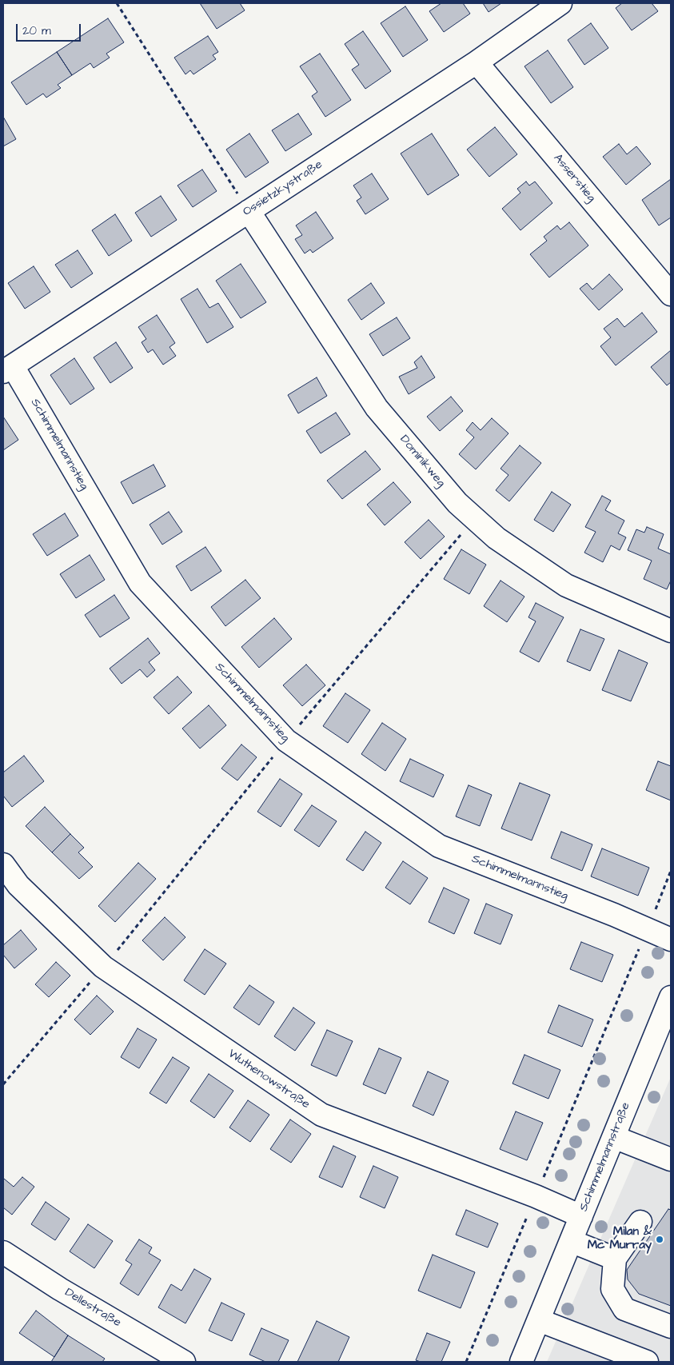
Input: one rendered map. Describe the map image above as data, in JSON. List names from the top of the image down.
{
  "streets": {
    "street": [
      "Asserstieg",
      "Ossietzkystraße",
      "Schimmelmannstieg",
      "Dominikweg",
      "Wuthenowstraße",
      "Schimmelmannstraße",
      "Dellestraße"
    ]
  },
  "crossings": [
    ["Asserstieg", "Ossietzkystraße"],
    ["Ossietzkystraße", "Schimmelmannstieg"],
    ["Ossietzkystraße", "Dominikweg"],
    ["Wuthenowstraße", "Schimmelmannstraße"]
  ],
  "places": ["Milan & Mc Murray"],
  "scale_bar": "20 m"
}
